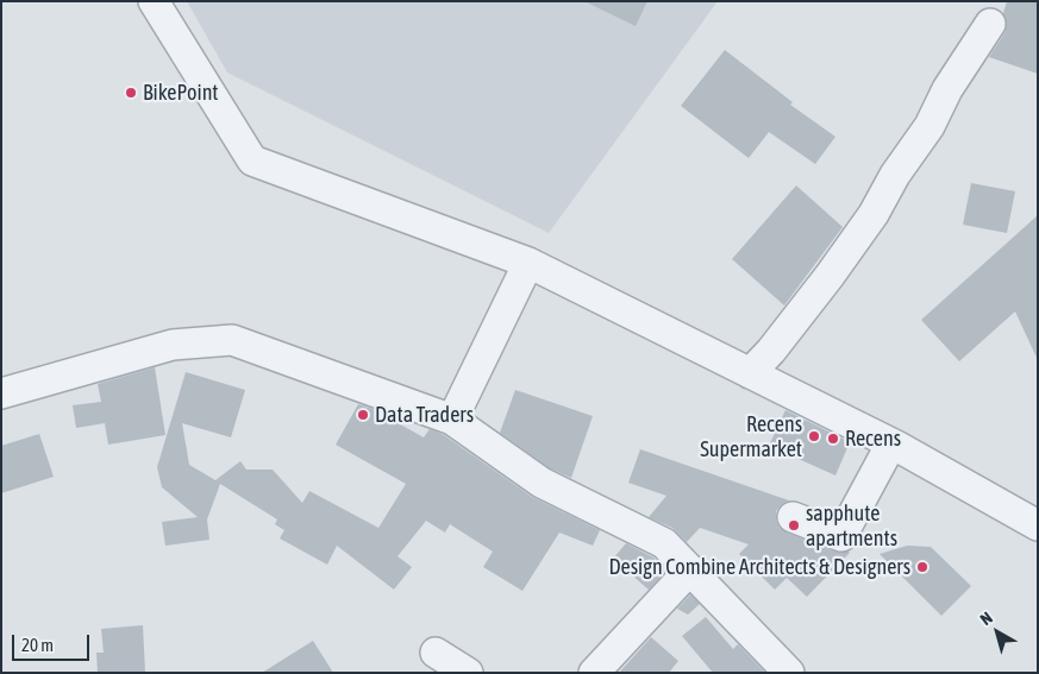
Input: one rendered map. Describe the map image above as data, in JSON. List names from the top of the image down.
{
  "places": [
    "BikePoint",
    "Data Traders",
    "Recens Supermarket",
    "Recens",
    "sapphute apartments",
    "Design Combine Architects & Designers"
  ],
  "scale_bar": "20 m",
  "north": "top left"
}
